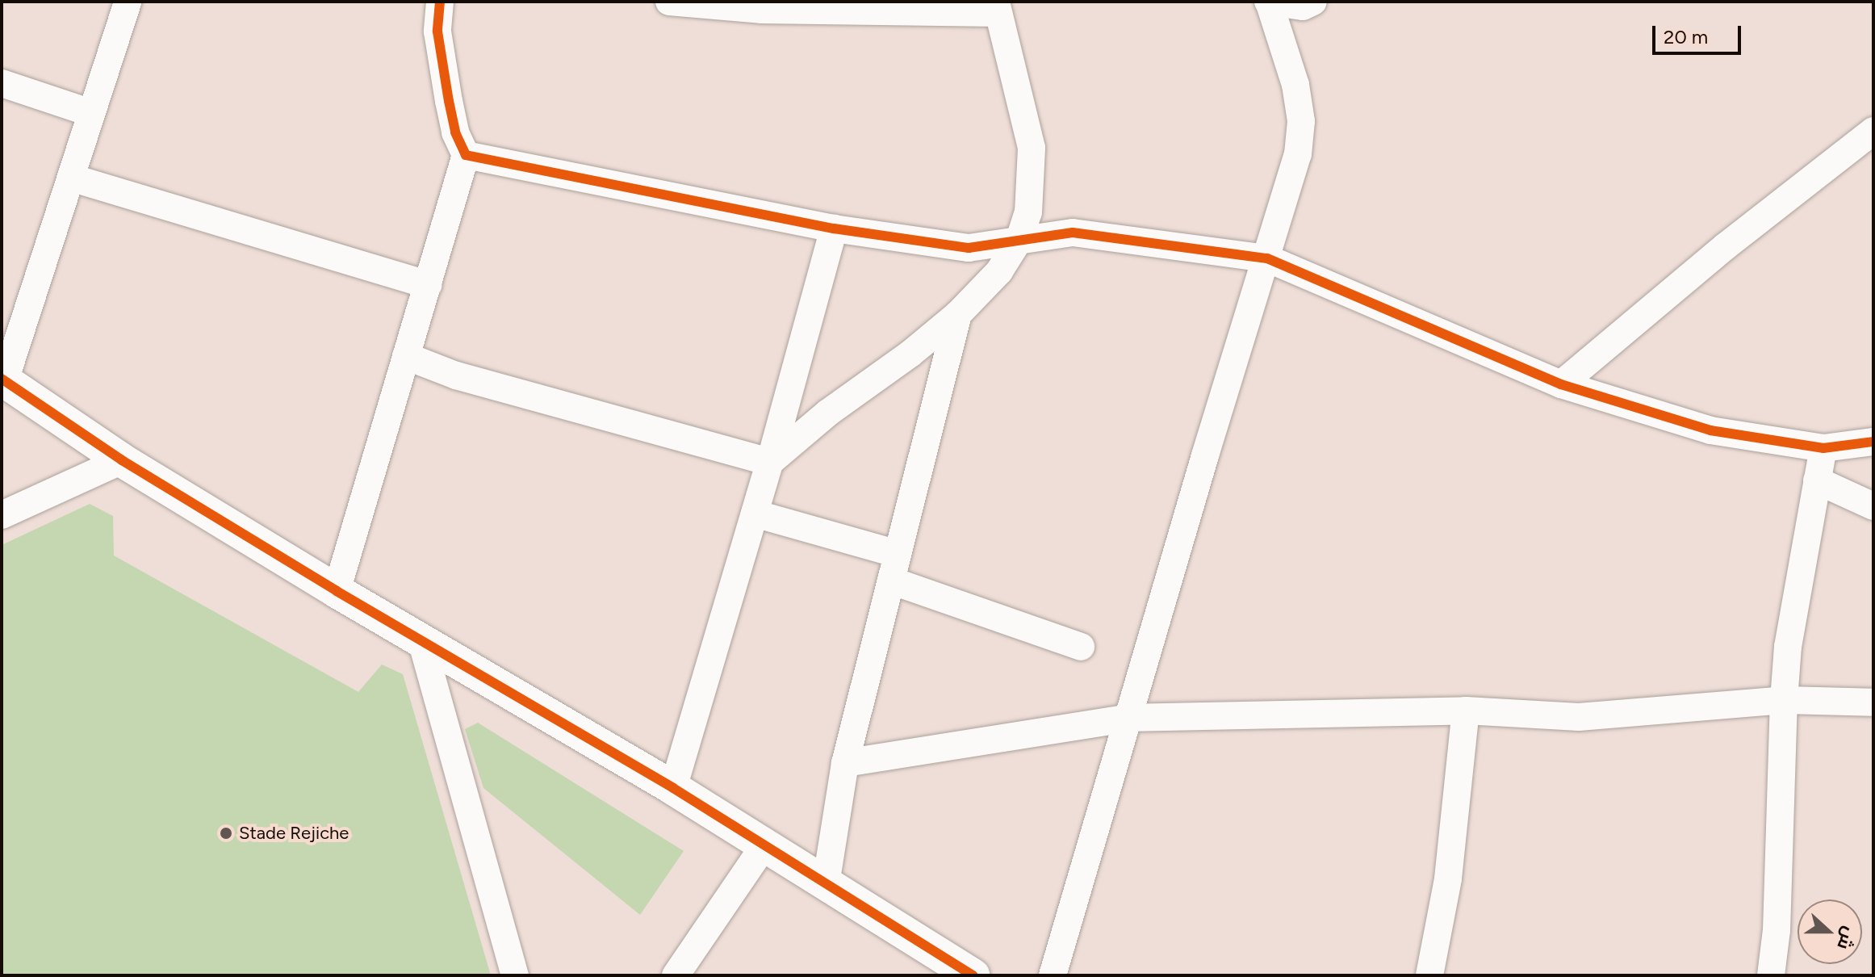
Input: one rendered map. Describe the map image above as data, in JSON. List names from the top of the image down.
{
  "places": ["Stade Rejiche"],
  "scale_bar": "20 m",
  "north": "right"
}
